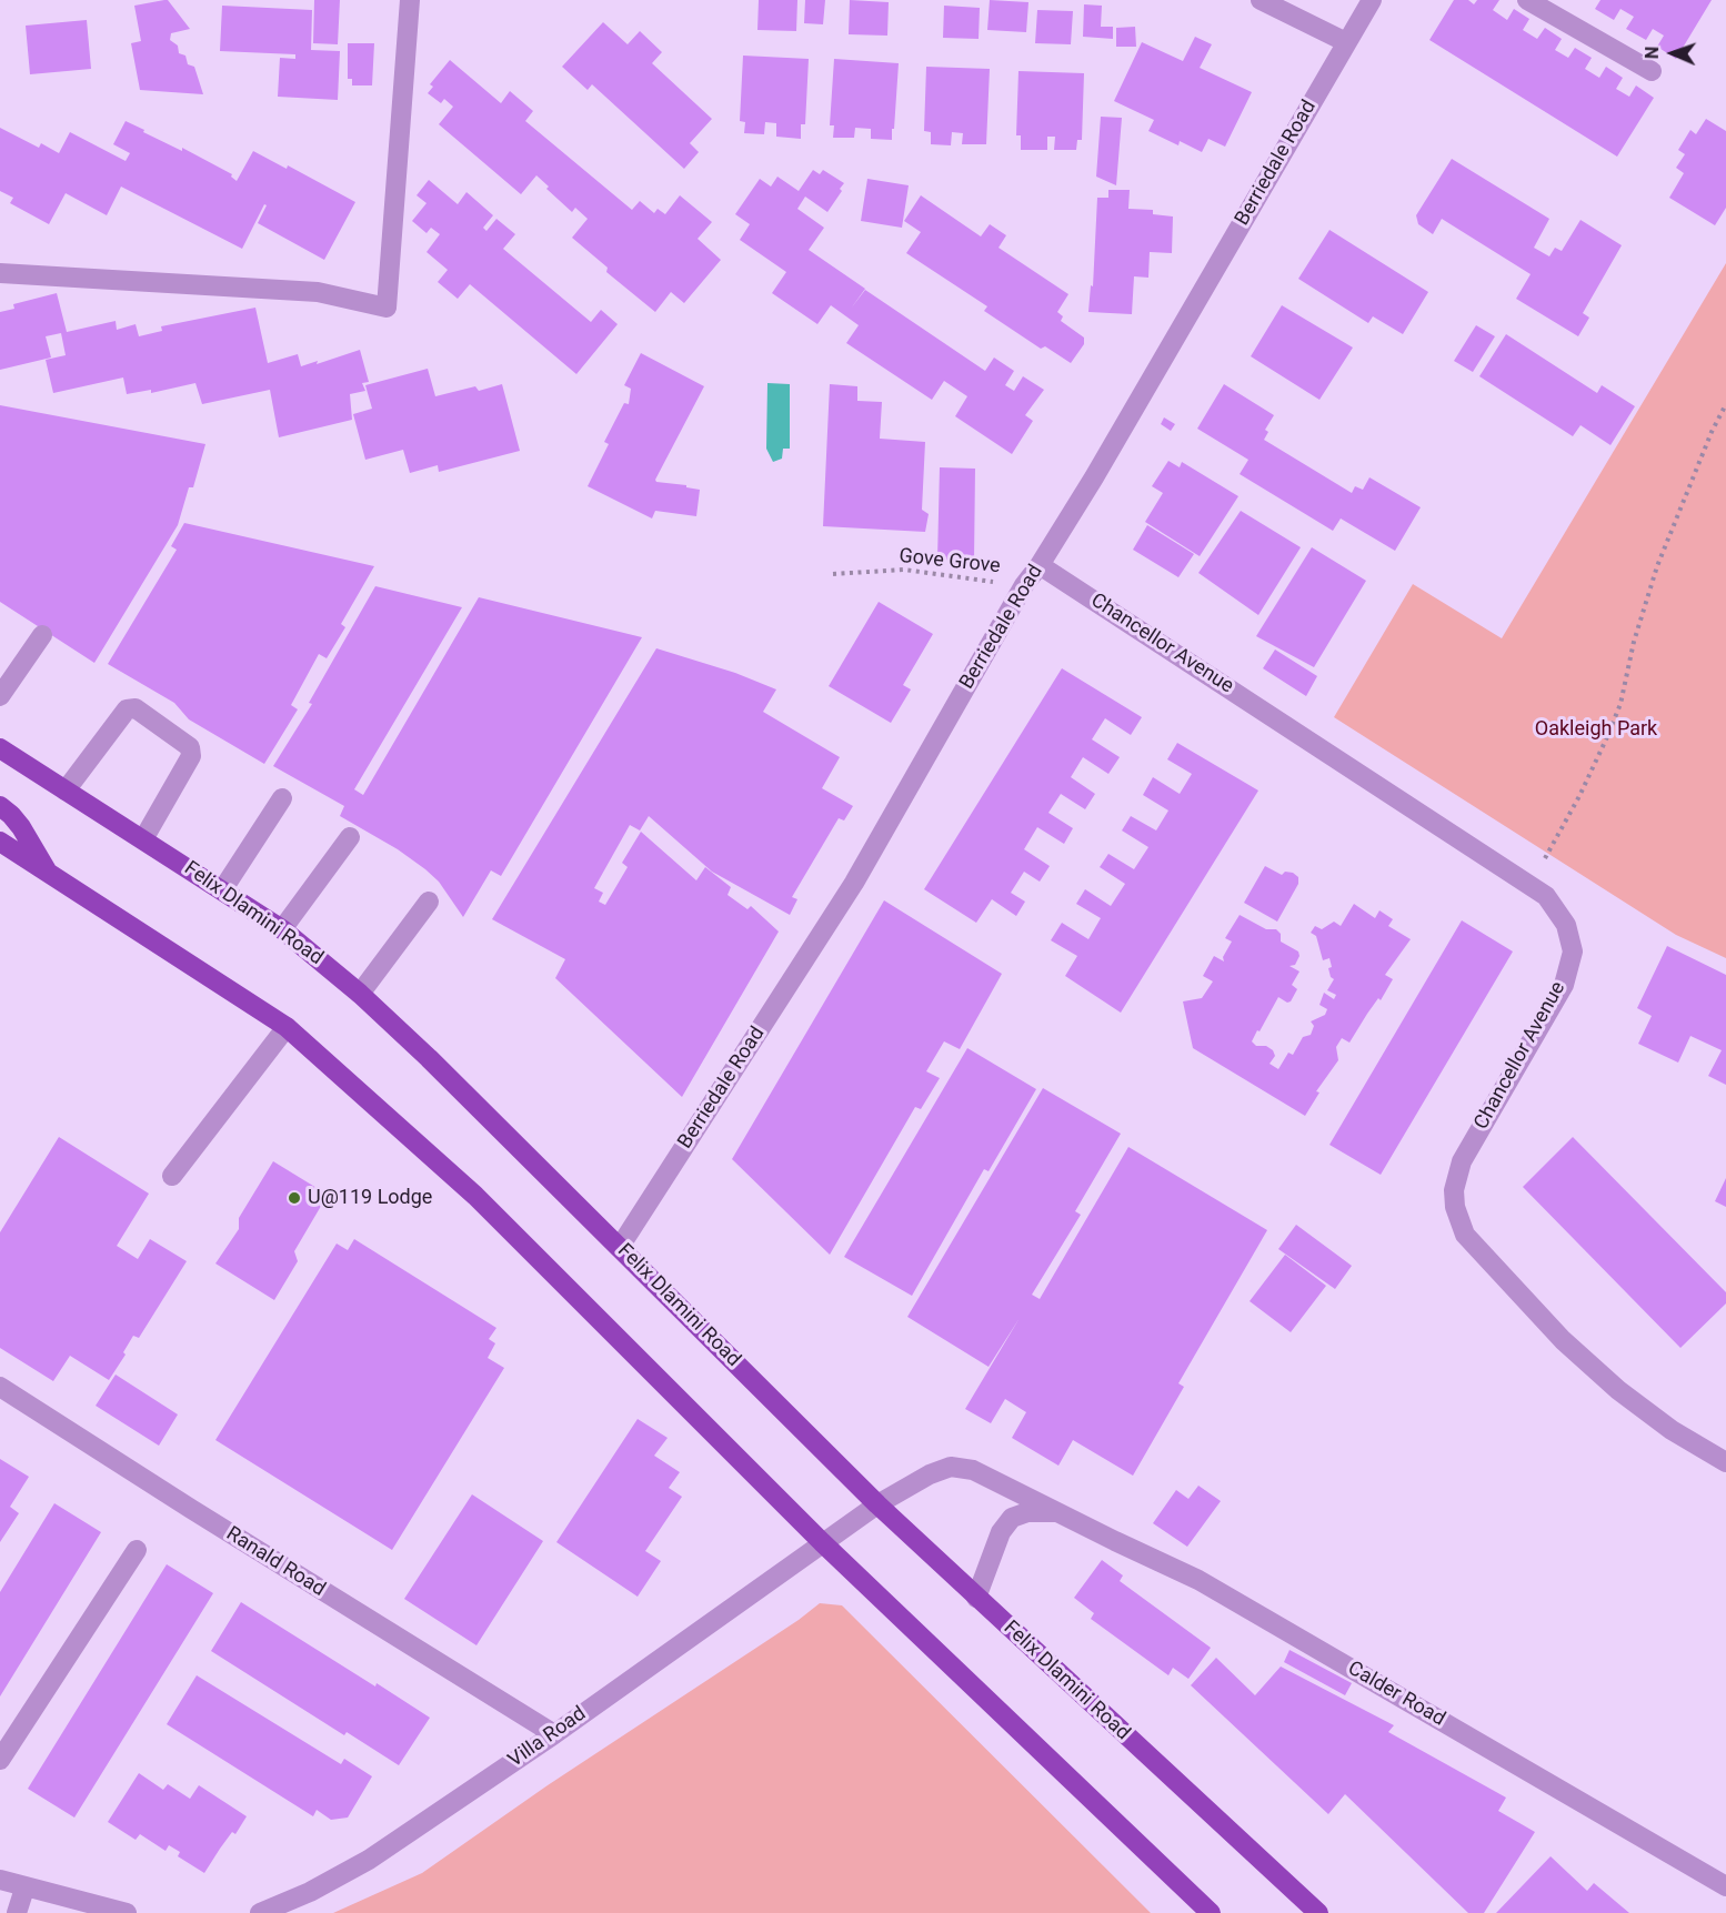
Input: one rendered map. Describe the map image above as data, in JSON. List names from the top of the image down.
{
  "streets": {
    "main road": ["Felix Dlamini Road"],
    "street": [
      "Berriedale Road",
      "Chancellor Avenue",
      "Ranald Road",
      "Calder Road",
      "Villa Road"
    ],
    "path": ["Gove Grove"]
  },
  "crossings": [
    ["Berriedale Road", "Gove Grove"],
    ["Berriedale Road", "Chancellor Avenue"],
    ["Berriedale Road", "Felix Dlamini Road"],
    ["Felix Dlamini Road", "Calder Road"],
    ["Felix Dlamini Road", "Villa Road"],
    ["Ranald Road", "Villa Road"],
    ["Calder Road", "Villa Road"]
  ],
  "parks": ["Oakleigh Park"],
  "places": ["U@119 Lodge"],
  "north": "left"
}
